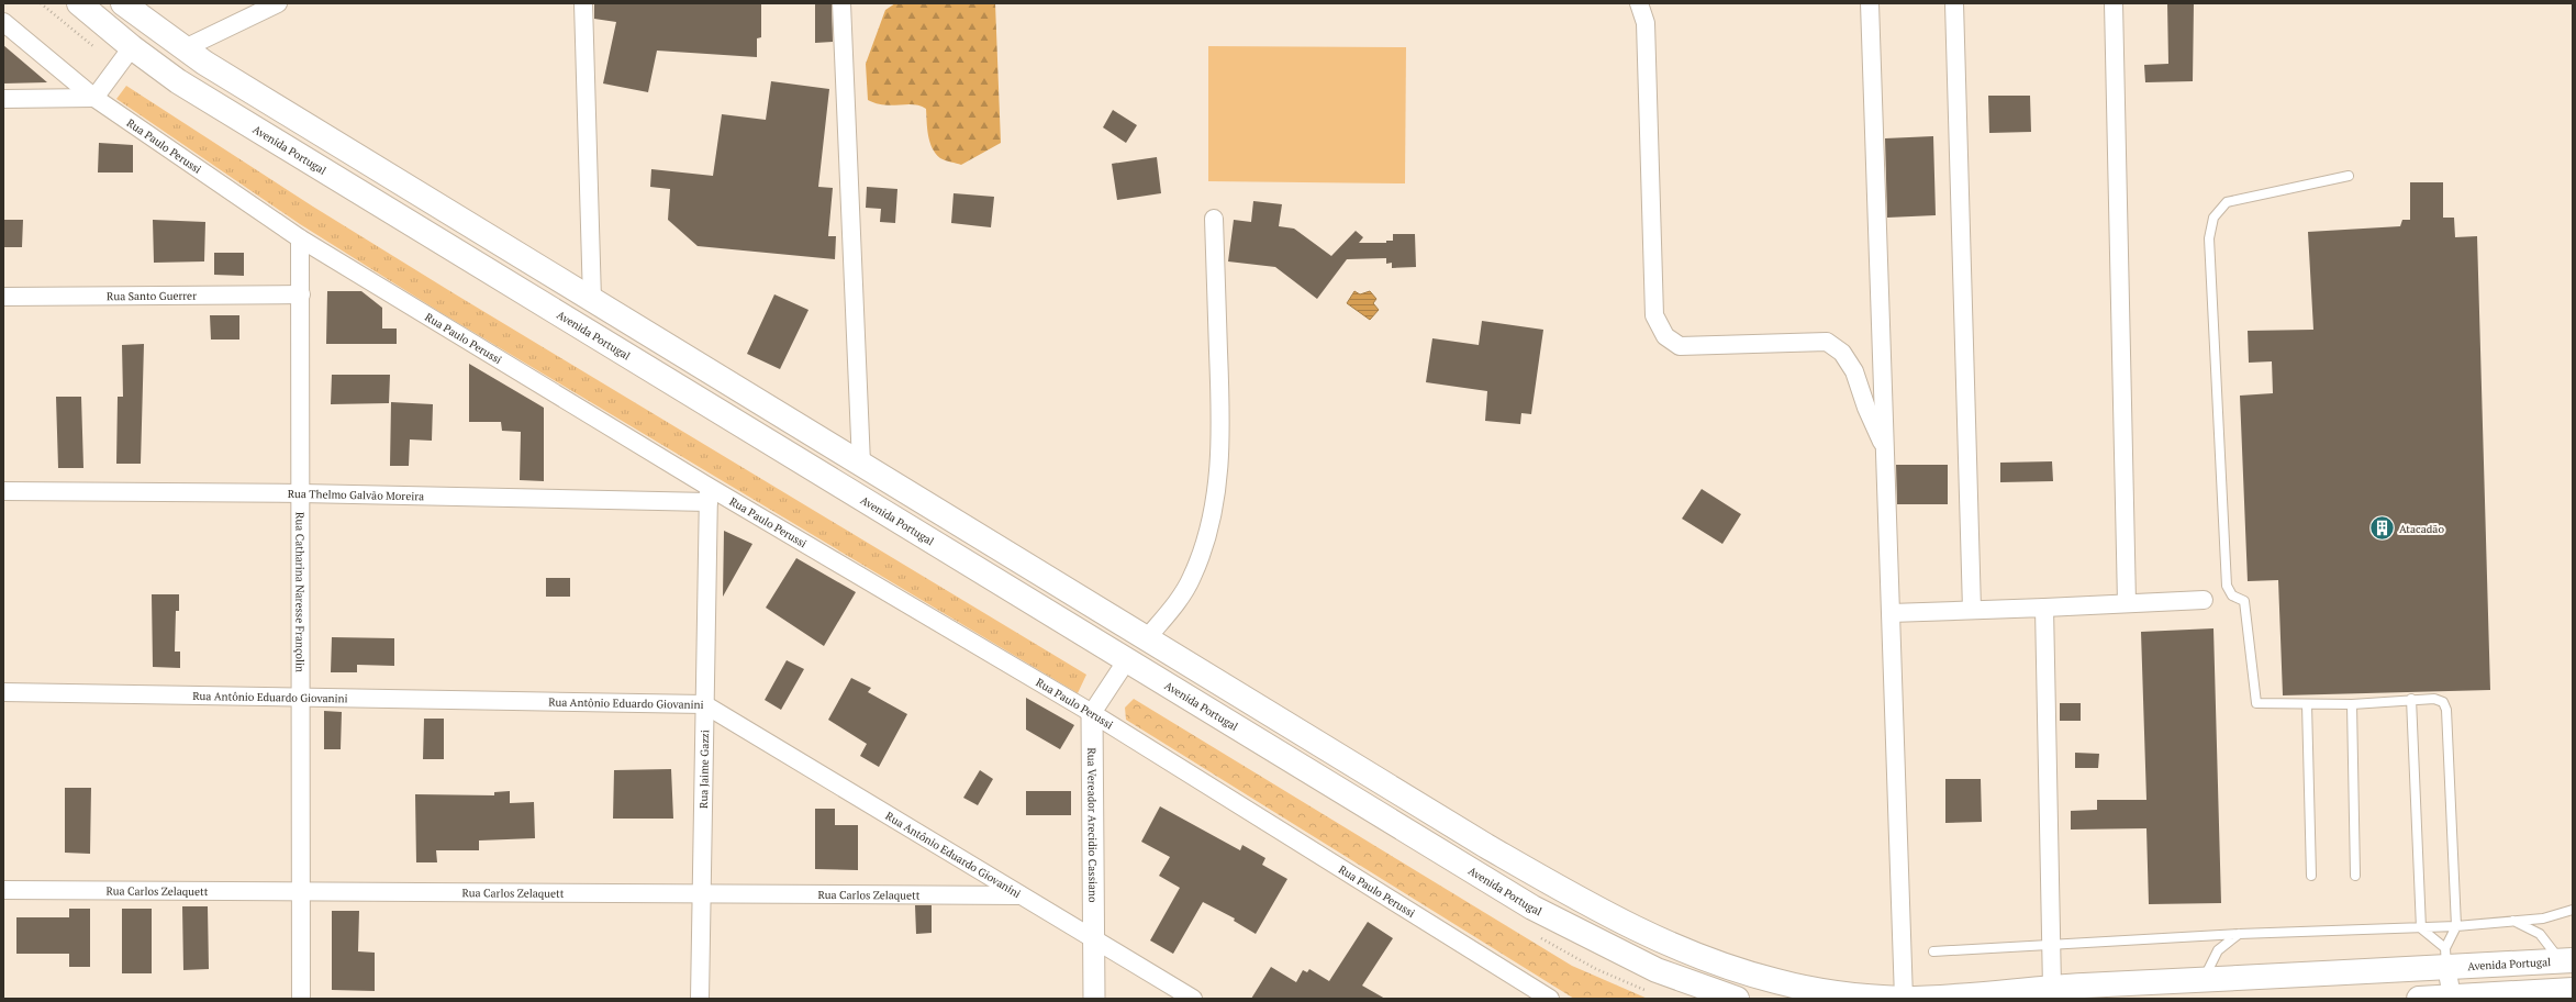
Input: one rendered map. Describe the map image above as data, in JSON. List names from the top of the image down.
{
  "streets": {
    "main road": ["Avenida Portugal"],
    "street": [
      "Rua Paulo Perussi",
      "Rua Santo Guerrer",
      "Rua Thelmo Galvão Moreira",
      "Rua Catharina Naresse Françolin",
      "Rua Antônio Eduardo Giovanini",
      "Rua Jaime Gazzi",
      "Rua Vereador Arecidio Cassiano",
      "Rua Carlos Zelaquett"
    ]
  },
  "crossings": [
    ["Rua Paulo Perussi", "Rua Thelmo Galvão Moreira"],
    ["Rua Paulo Perussi", "Rua Catharina Naresse Françolin"],
    ["Rua Paulo Perussi", "Rua Jaime Gazzi"],
    ["Rua Paulo Perussi", "Rua Vereador Arecidio Cassiano"],
    ["Rua Santo Guerrer", "Rua Catharina Naresse Françolin"],
    ["Rua Thelmo Galvão Moreira", "Rua Catharina Naresse Françolin"],
    ["Rua Thelmo Galvão Moreira", "Rua Jaime Gazzi"],
    ["Rua Catharina Naresse Françolin", "Rua Antônio Eduardo Giovanini"],
    ["Rua Catharina Naresse Françolin", "Rua Carlos Zelaquett"],
    ["Rua Antônio Eduardo Giovanini", "Rua Jaime Gazzi"],
    ["Rua Antônio Eduardo Giovanini", "Rua Vereador Arecidio Cassiano"],
    ["Rua Antônio Eduardo Giovanini", "Rua Carlos Zelaquett"],
    ["Rua Jaime Gazzi", "Rua Carlos Zelaquett"]
  ],
  "places": {
    "building": ["Atacadão"]
  }
}
